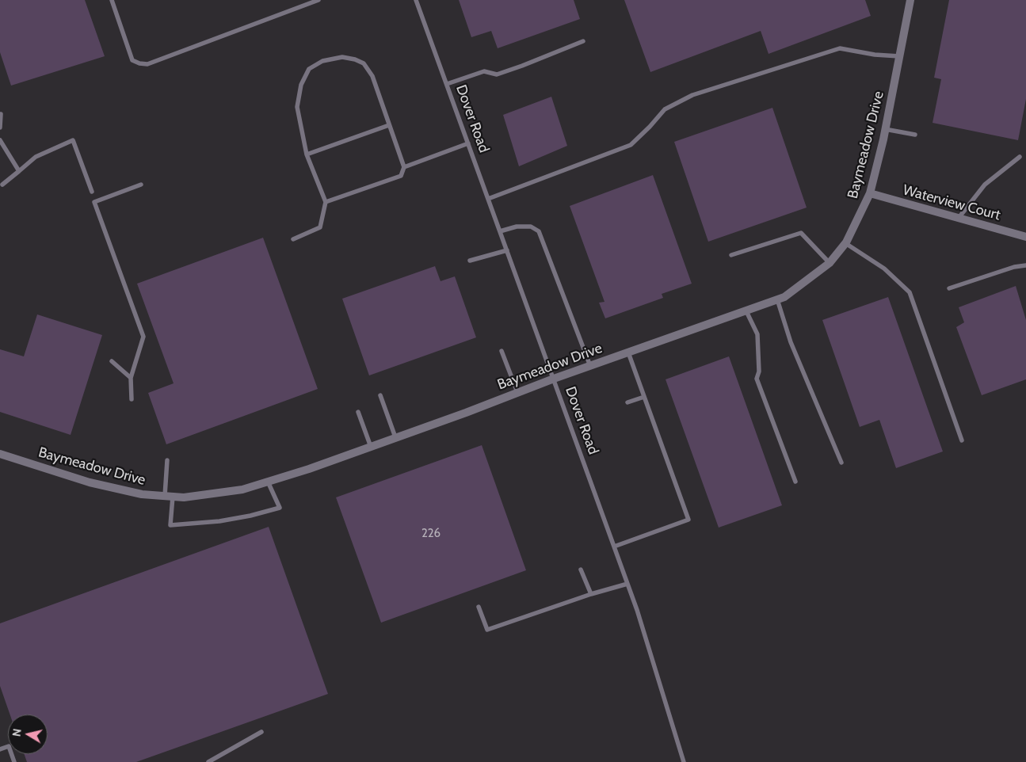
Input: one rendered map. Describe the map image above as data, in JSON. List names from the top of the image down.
{
  "streets": {
    "street": ["Baymeadow Drive", "Waterview Court"],
    "lane": ["Dover Road"]
  },
  "crossings": [
    ["Dover Road", "Baymeadow Drive"],
    ["Baymeadow Drive", "Waterview Court"]
  ],
  "house_numbers": ["226"],
  "north": "left"
}
